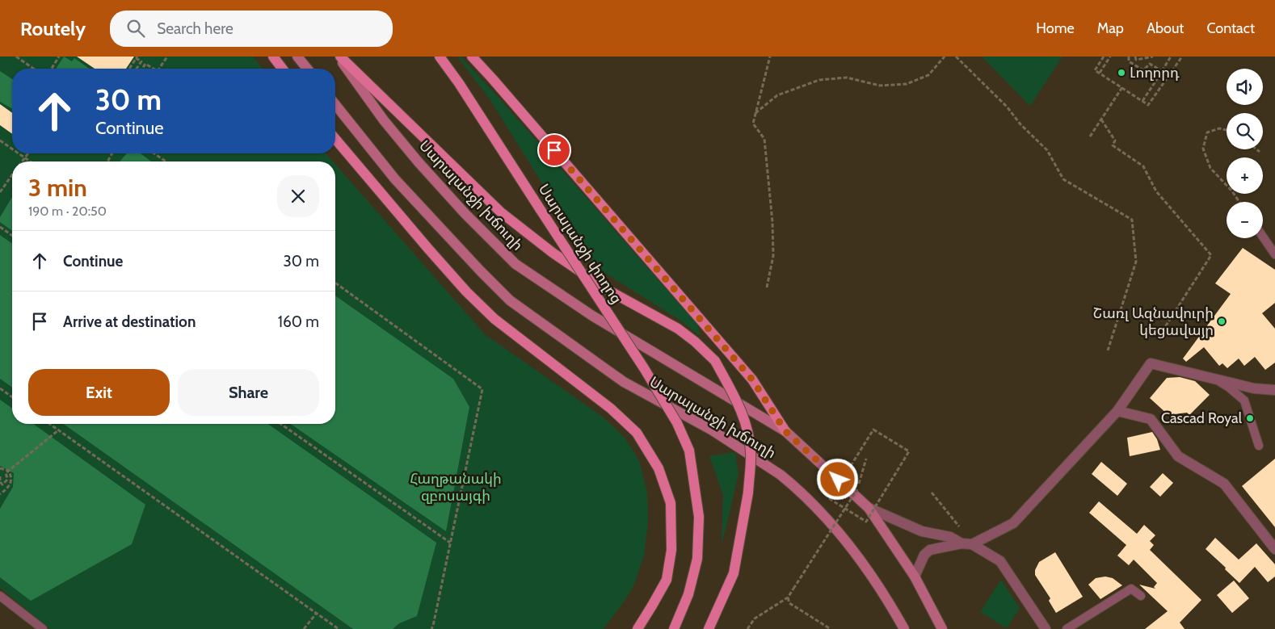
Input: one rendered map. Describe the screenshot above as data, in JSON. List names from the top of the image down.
{
  "streets": {
    "main road": ["Սարալանջի խճուղի", "Սարալանջի փողոց"]
  },
  "parks": ["Հաղթանակի զբոսայգի"],
  "places": ["Լողորդ", "Շառլ Ազնավուրի կեցավայր", "Cascad Royal"],
  "page": {
    "header": "Routely",
    "search": "Search here",
    "nav": [
      "Home",
      "Map",
      "About",
      "Contact"
    ],
    "map_buttons": ["+", "−"],
    "turn": ["30 m", "Continue"],
    "heading": ["3 min", "190 m · 20:50"],
    "list": [
      {
        "name": "Continue",
        "value": "30 m"
      },
      {
        "name": "Arrive at destination",
        "value": "160 m"
      }
    ],
    "buttons": ["Exit", "Share"]
  }
}
